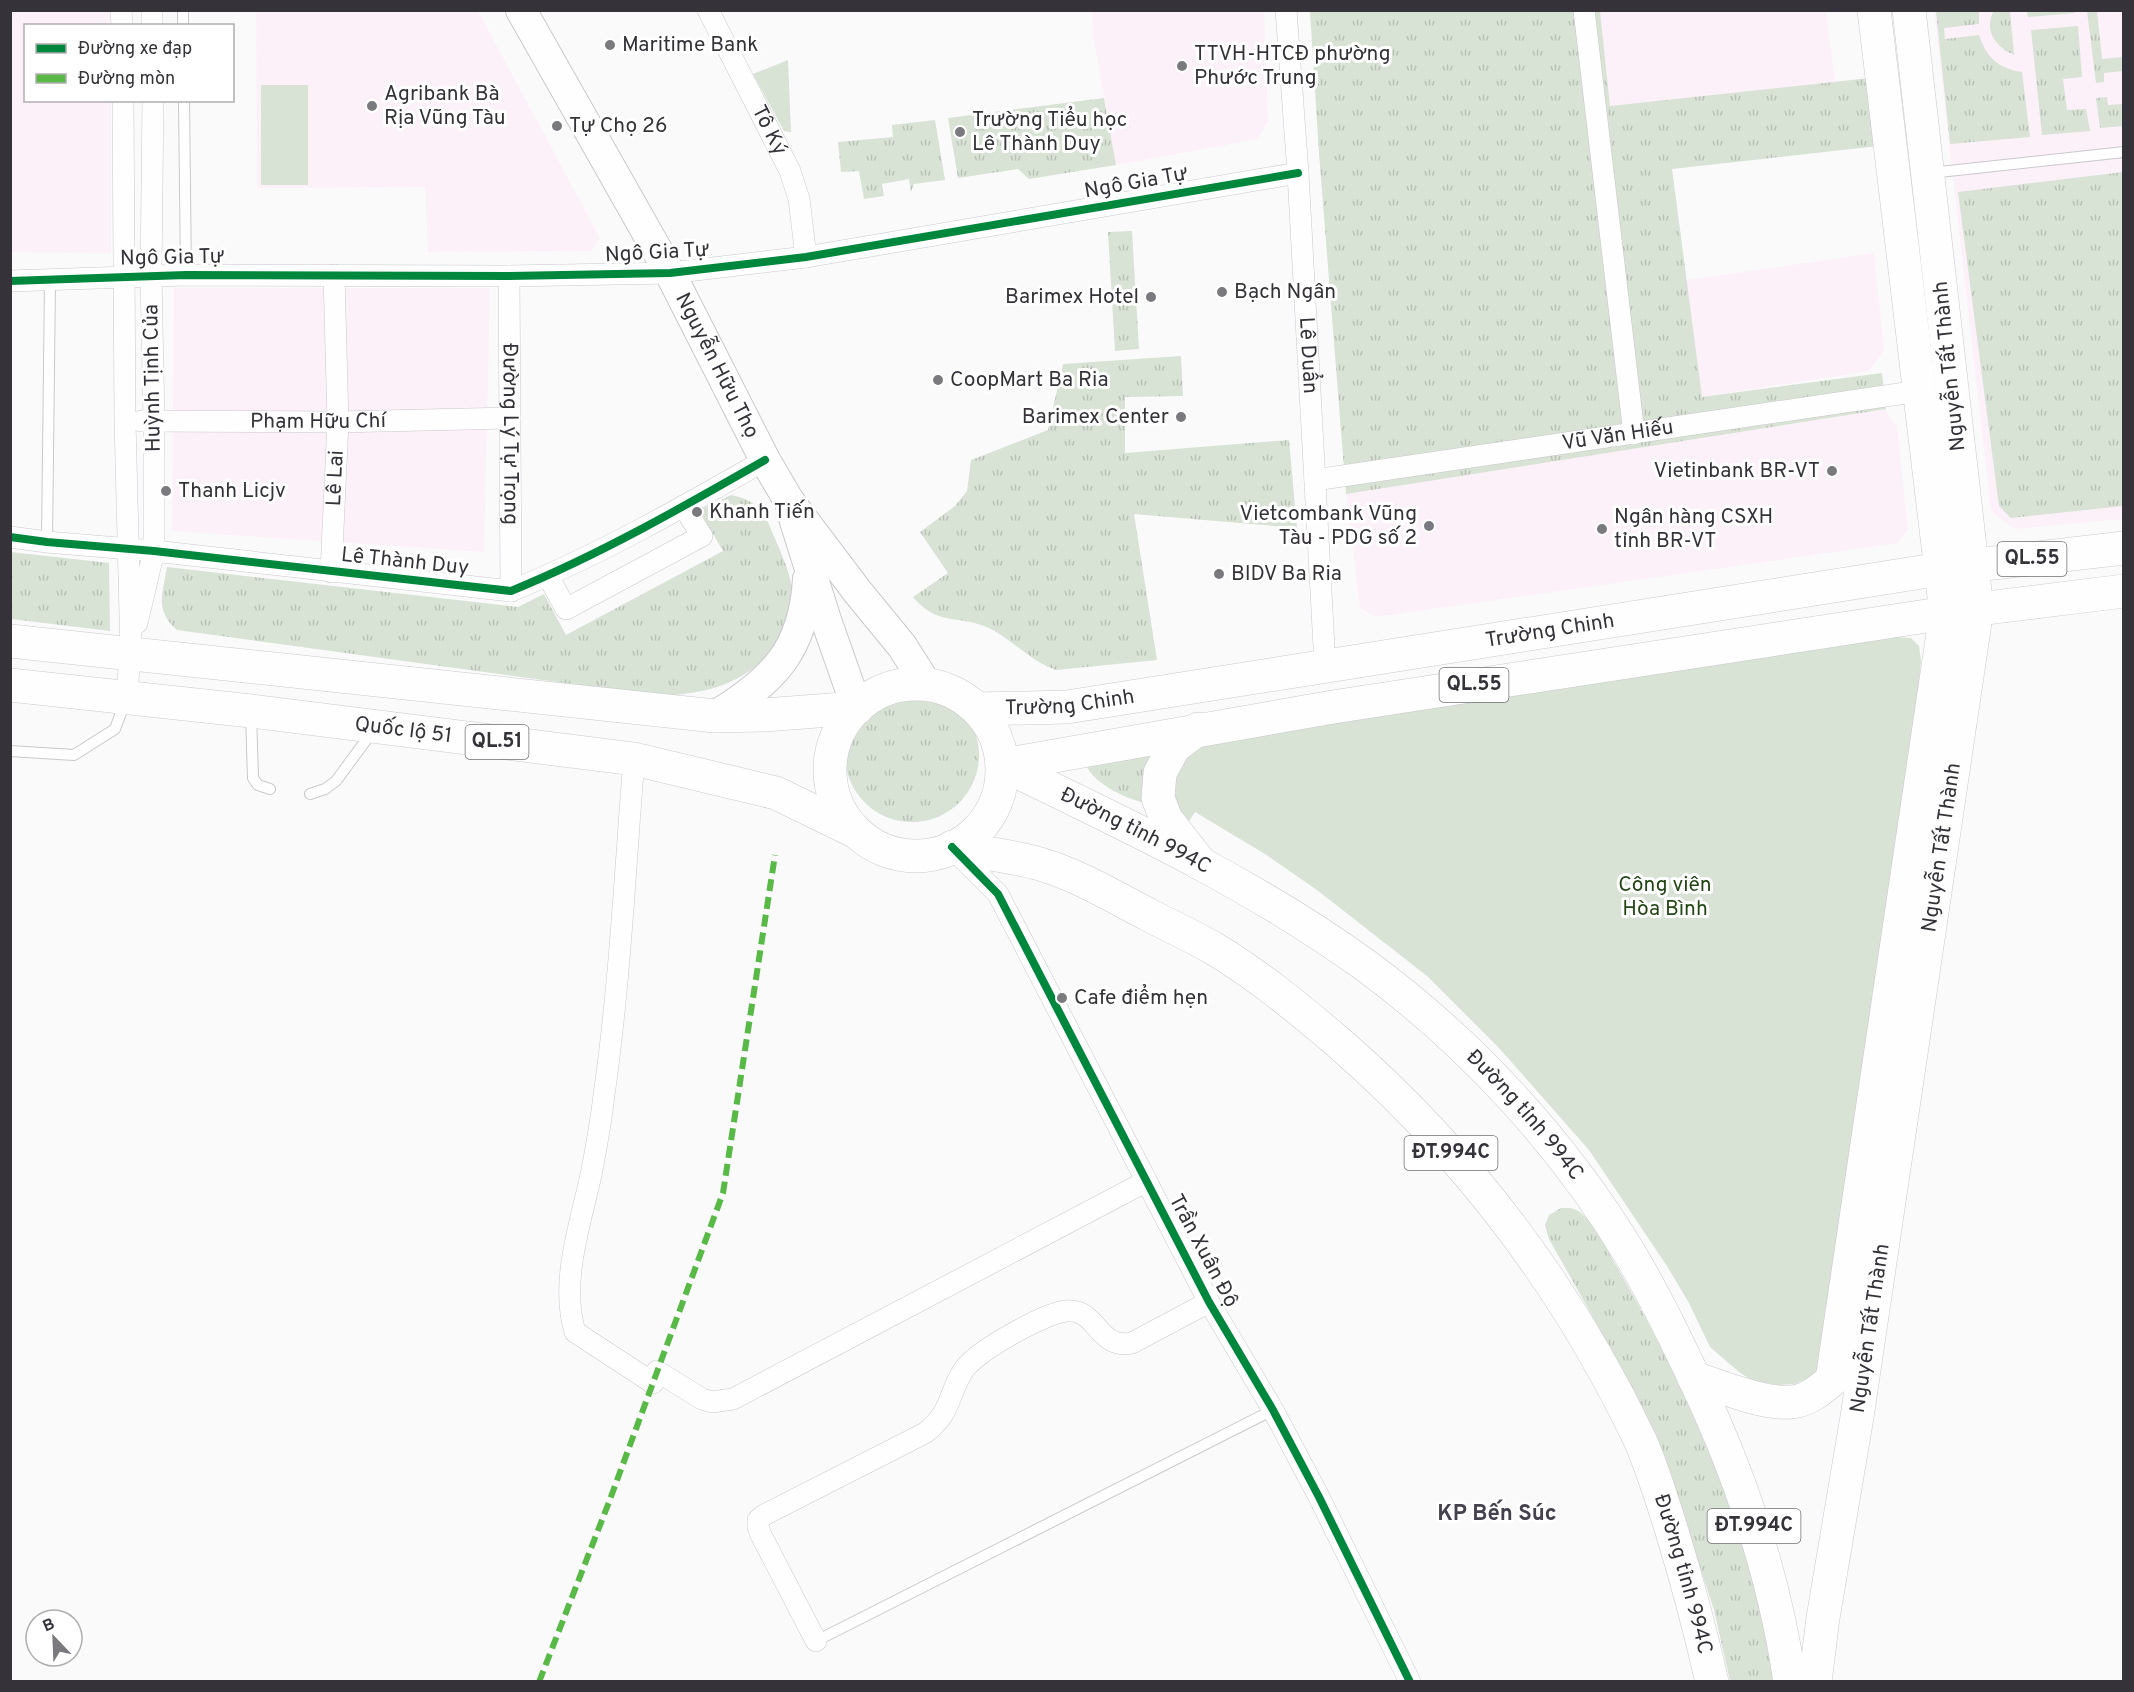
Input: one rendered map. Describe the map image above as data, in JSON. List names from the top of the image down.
{
  "streets": {
    "main road": [
      "Nguyễn Tất Thành",
      "QL.55",
      "Trường Chinh",
      "Quốc lộ 51",
      "QL.51",
      "Đường tỉnh 994C",
      "ĐT.994C"
    ],
    "street": [
      "Tô Ký",
      "Ngô Gia Tự",
      "Lê Duẩn",
      "Nguyễn Hữu Thọ",
      "Huỳnh Tịnh Của",
      "Phạm Hữu Chí",
      "Đường Lý Tự Trọng",
      "Vũ Văn Hiếu",
      "Lê Lai",
      "Lê Thành Duy",
      "Trần Xuân Độ"
    ]
  },
  "crossings": [
    ["Tô Ký", "Ngô Gia Tự"],
    ["Ngô Gia Tự", "Lê Duẩn"],
    ["Ngô Gia Tự", "Nguyễn Hữu Thọ"],
    ["Ngô Gia Tự", "Huỳnh Tịnh Của"],
    ["Ngô Gia Tự", "Đường Lý Tự Trọng"],
    ["Ngô Gia Tự", "Lê Lai"],
    ["Lê Duẩn", "Vũ Văn Hiếu"],
    ["Lê Duẩn", "Trường Chinh"],
    ["Nguyễn Hữu Thọ", "Lê Thành Duy"],
    ["Nguyễn Hữu Thọ", "Trường Chinh"],
    ["Nguyễn Hữu Thọ", "Quốc lộ 51"],
    ["Nguyễn Hữu Thọ", "QL.51"],
    ["Nguyễn Hữu Thọ", "Đường tỉnh 994C"],
    ["Nguyễn Hữu Thọ", "Trần Xuân Độ"],
    ["Nguyễn Tất Thành", "Vũ Văn Hiếu"],
    ["Nguyễn Tất Thành", "Trường Chinh"],
    ["Nguyễn Tất Thành", "Đường tỉnh 994C"],
    ["Huỳnh Tịnh Của", "Phạm Hữu Chí"],
    ["Huỳnh Tịnh Của", "Lê Thành Duy"],
    ["Huỳnh Tịnh Của", "Quốc lộ 51"],
    ["Huỳnh Tịnh Của", "QL.51"],
    ["Phạm Hữu Chí", "Đường Lý Tự Trọng"],
    ["Phạm Hữu Chí", "Lê Lai"],
    ["Đường Lý Tự Trọng", "Lê Thành Duy"],
    ["Lê Lai", "Lê Thành Duy"],
    ["Trường Chinh", "Quốc lộ 51"],
    ["Trường Chinh", "QL.51"],
    ["Trường Chinh", "Đường tỉnh 994C"],
    ["Trường Chinh", "Trần Xuân Độ"],
    ["Quốc lộ 51", "QL.51"],
    ["Quốc lộ 51", "Đường tỉnh 994C"],
    ["Quốc lộ 51", "Trần Xuân Độ"],
    ["QL.51", "Đường tỉnh 994C"],
    ["QL.51", "Trần Xuân Độ"],
    ["Đường tỉnh 994C", "Trần Xuân Độ"]
  ],
  "districts": ["KP Bến Súc"],
  "parks": ["Công viên Hòa Bình"],
  "places": [
    "Maritime Bank",
    "TTVH-HTCĐ phường Phước Trung",
    "Agribank Bà Rịa Vũng Tàu",
    "Tự Chọ 26",
    "Trường Tiểu học Lê Thành Duy",
    "Bạch Ngân",
    "Barimex Hotel",
    "CoopMart Ba Ria",
    "Barimex Center",
    "Vietinbank BR-VT",
    "Thanh Licjv",
    "Khanh Tiến",
    "Vietcombank Vũng Tàu - PDG số 2",
    "Ngân hàng CSXH tỉnh BR-VT",
    "BIDV Ba Ria",
    "Cafe điểm hẹn"
  ],
  "legend": ["Đường xe đạp", "Đường mòn"],
  "north": "top left"
}
